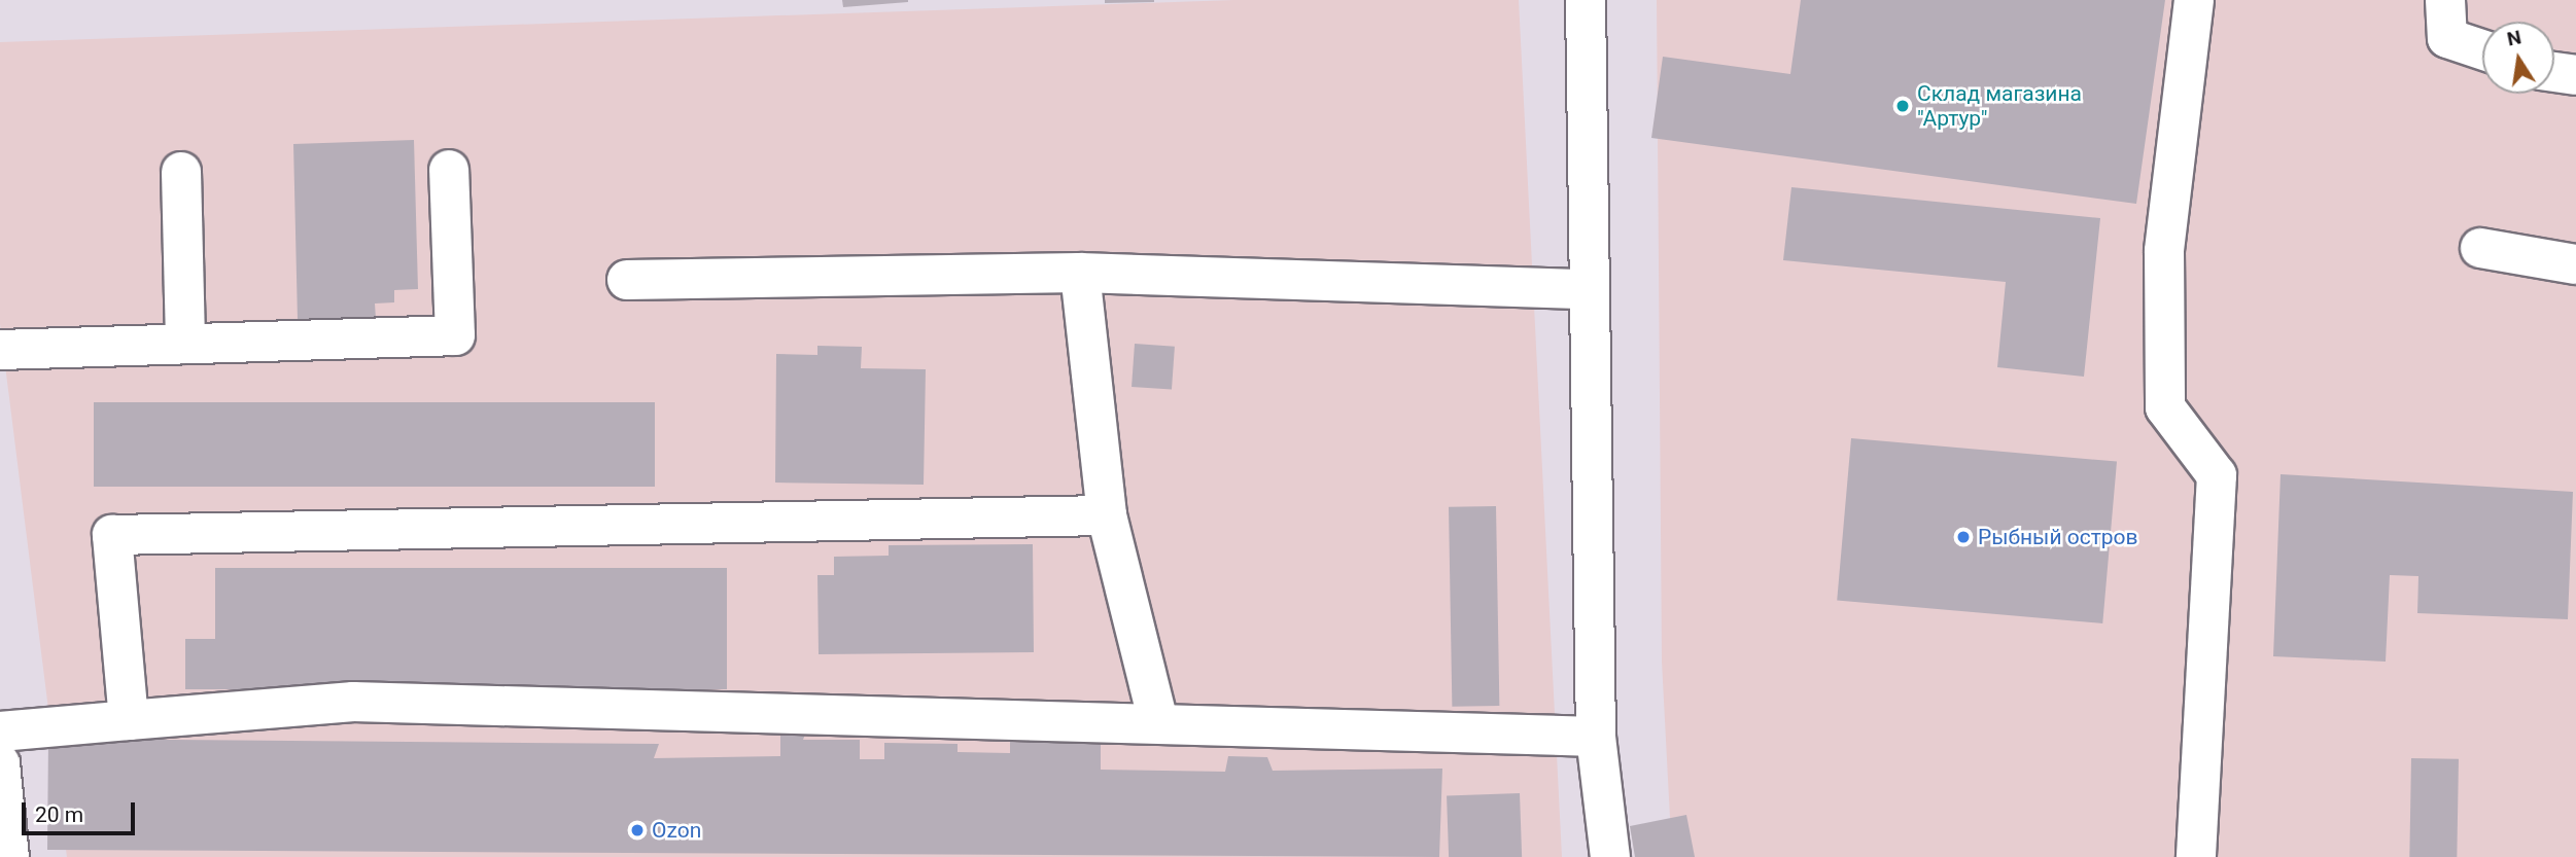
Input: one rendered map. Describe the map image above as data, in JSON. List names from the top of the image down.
{
  "places": ["Склад магазина \"Артур\"", "Рыбный остров", "Ozon"],
  "scale_bar": "20 m",
  "north": "top"
}
